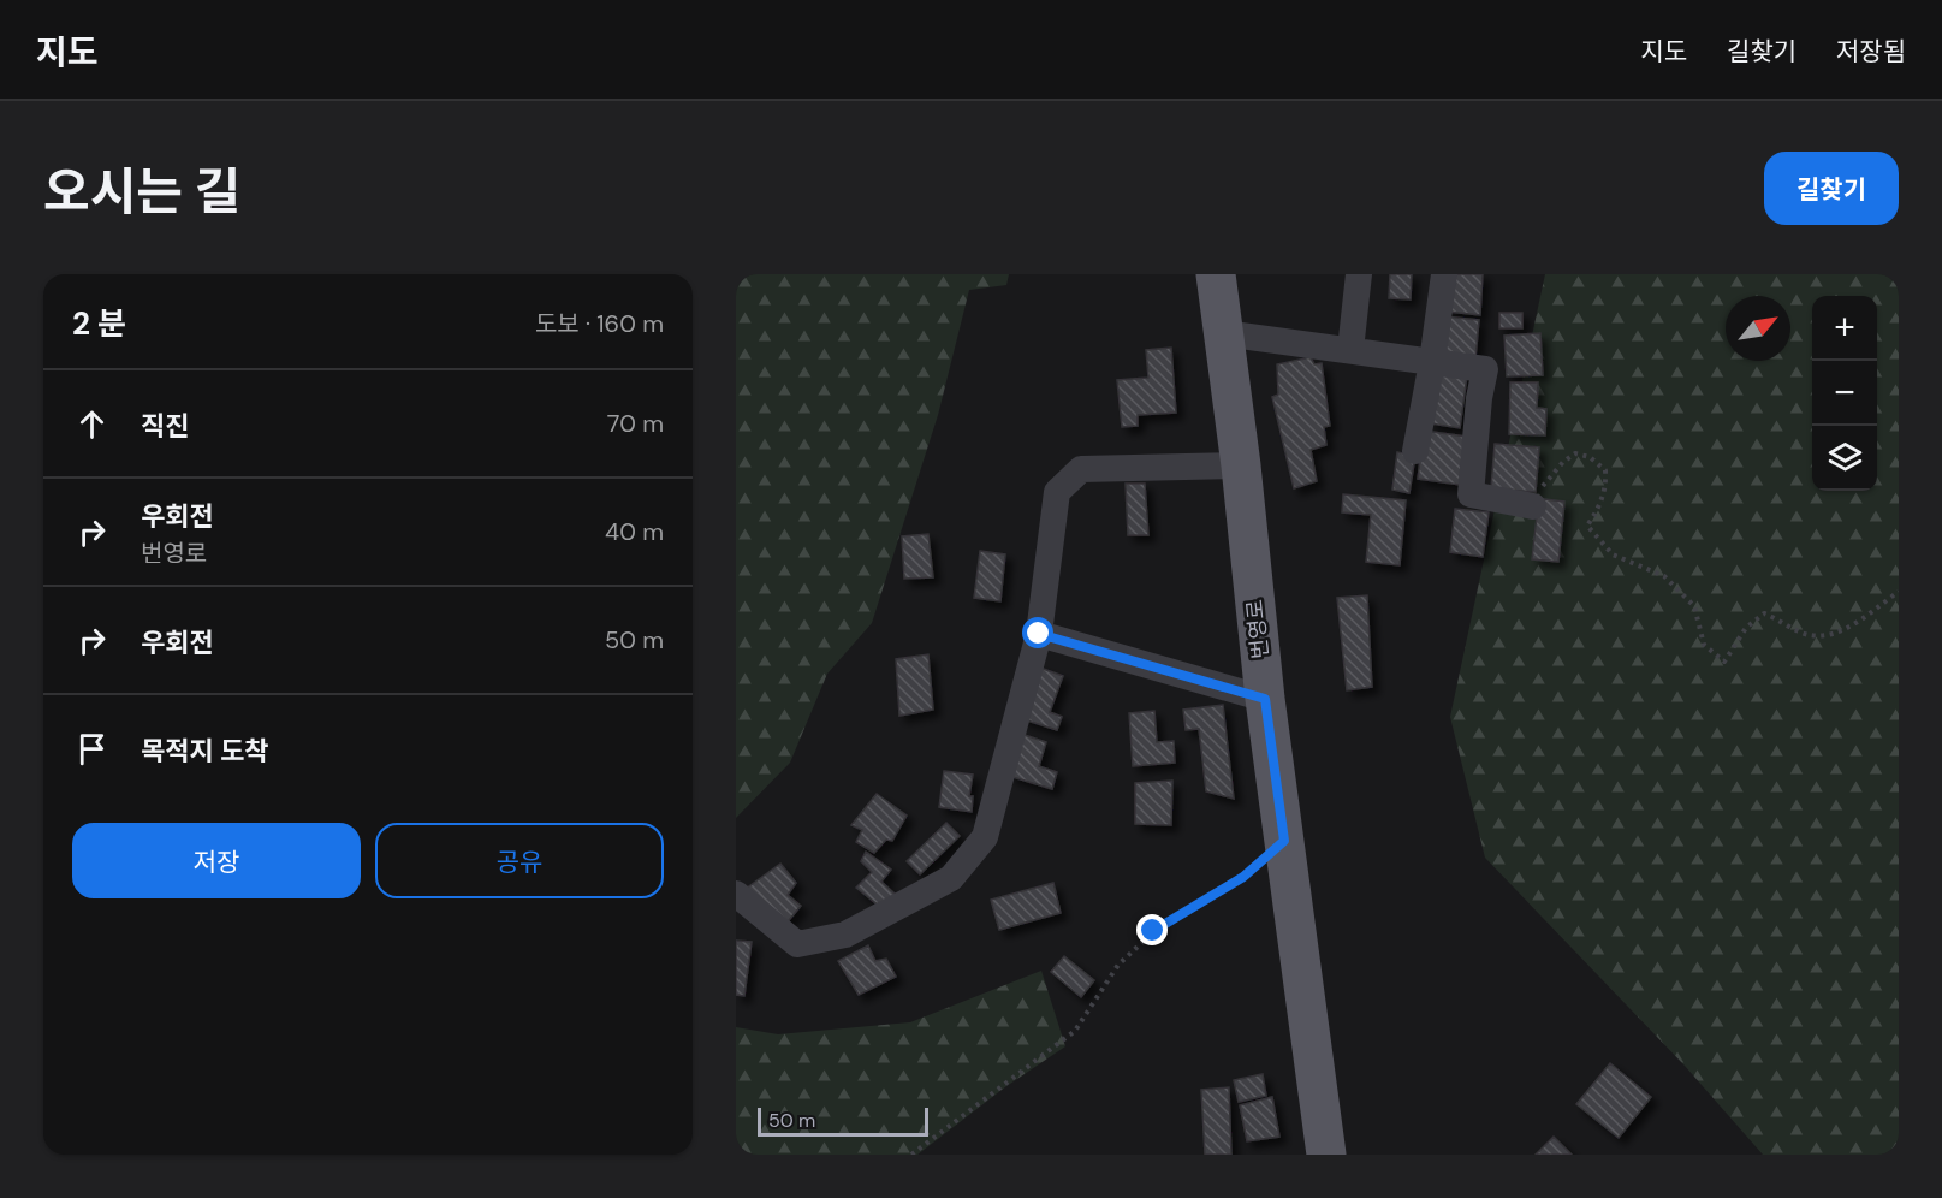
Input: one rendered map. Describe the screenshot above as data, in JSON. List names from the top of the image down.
{
  "streets": {
    "main road": ["번영로"]
  },
  "scale_bar": "50 m",
  "north": "top right",
  "page": {
    "header": "지도",
    "nav": ["지도", "길찾기", "저장됨"],
    "title": "오시는 길",
    "buttons": [
      "길찾기",
      ["저장", "공유"]
    ],
    "heading": ["2 분", "도보 · 160 m"],
    "map_buttons": ["+", "−"],
    "list": [
      ["직진", "70 m"],
      ["우회전", "번영로", "40 m"],
      ["우회전", "50 m"],
      "목적지 도착"
    ],
    "scale": "50 m"
  }
}
